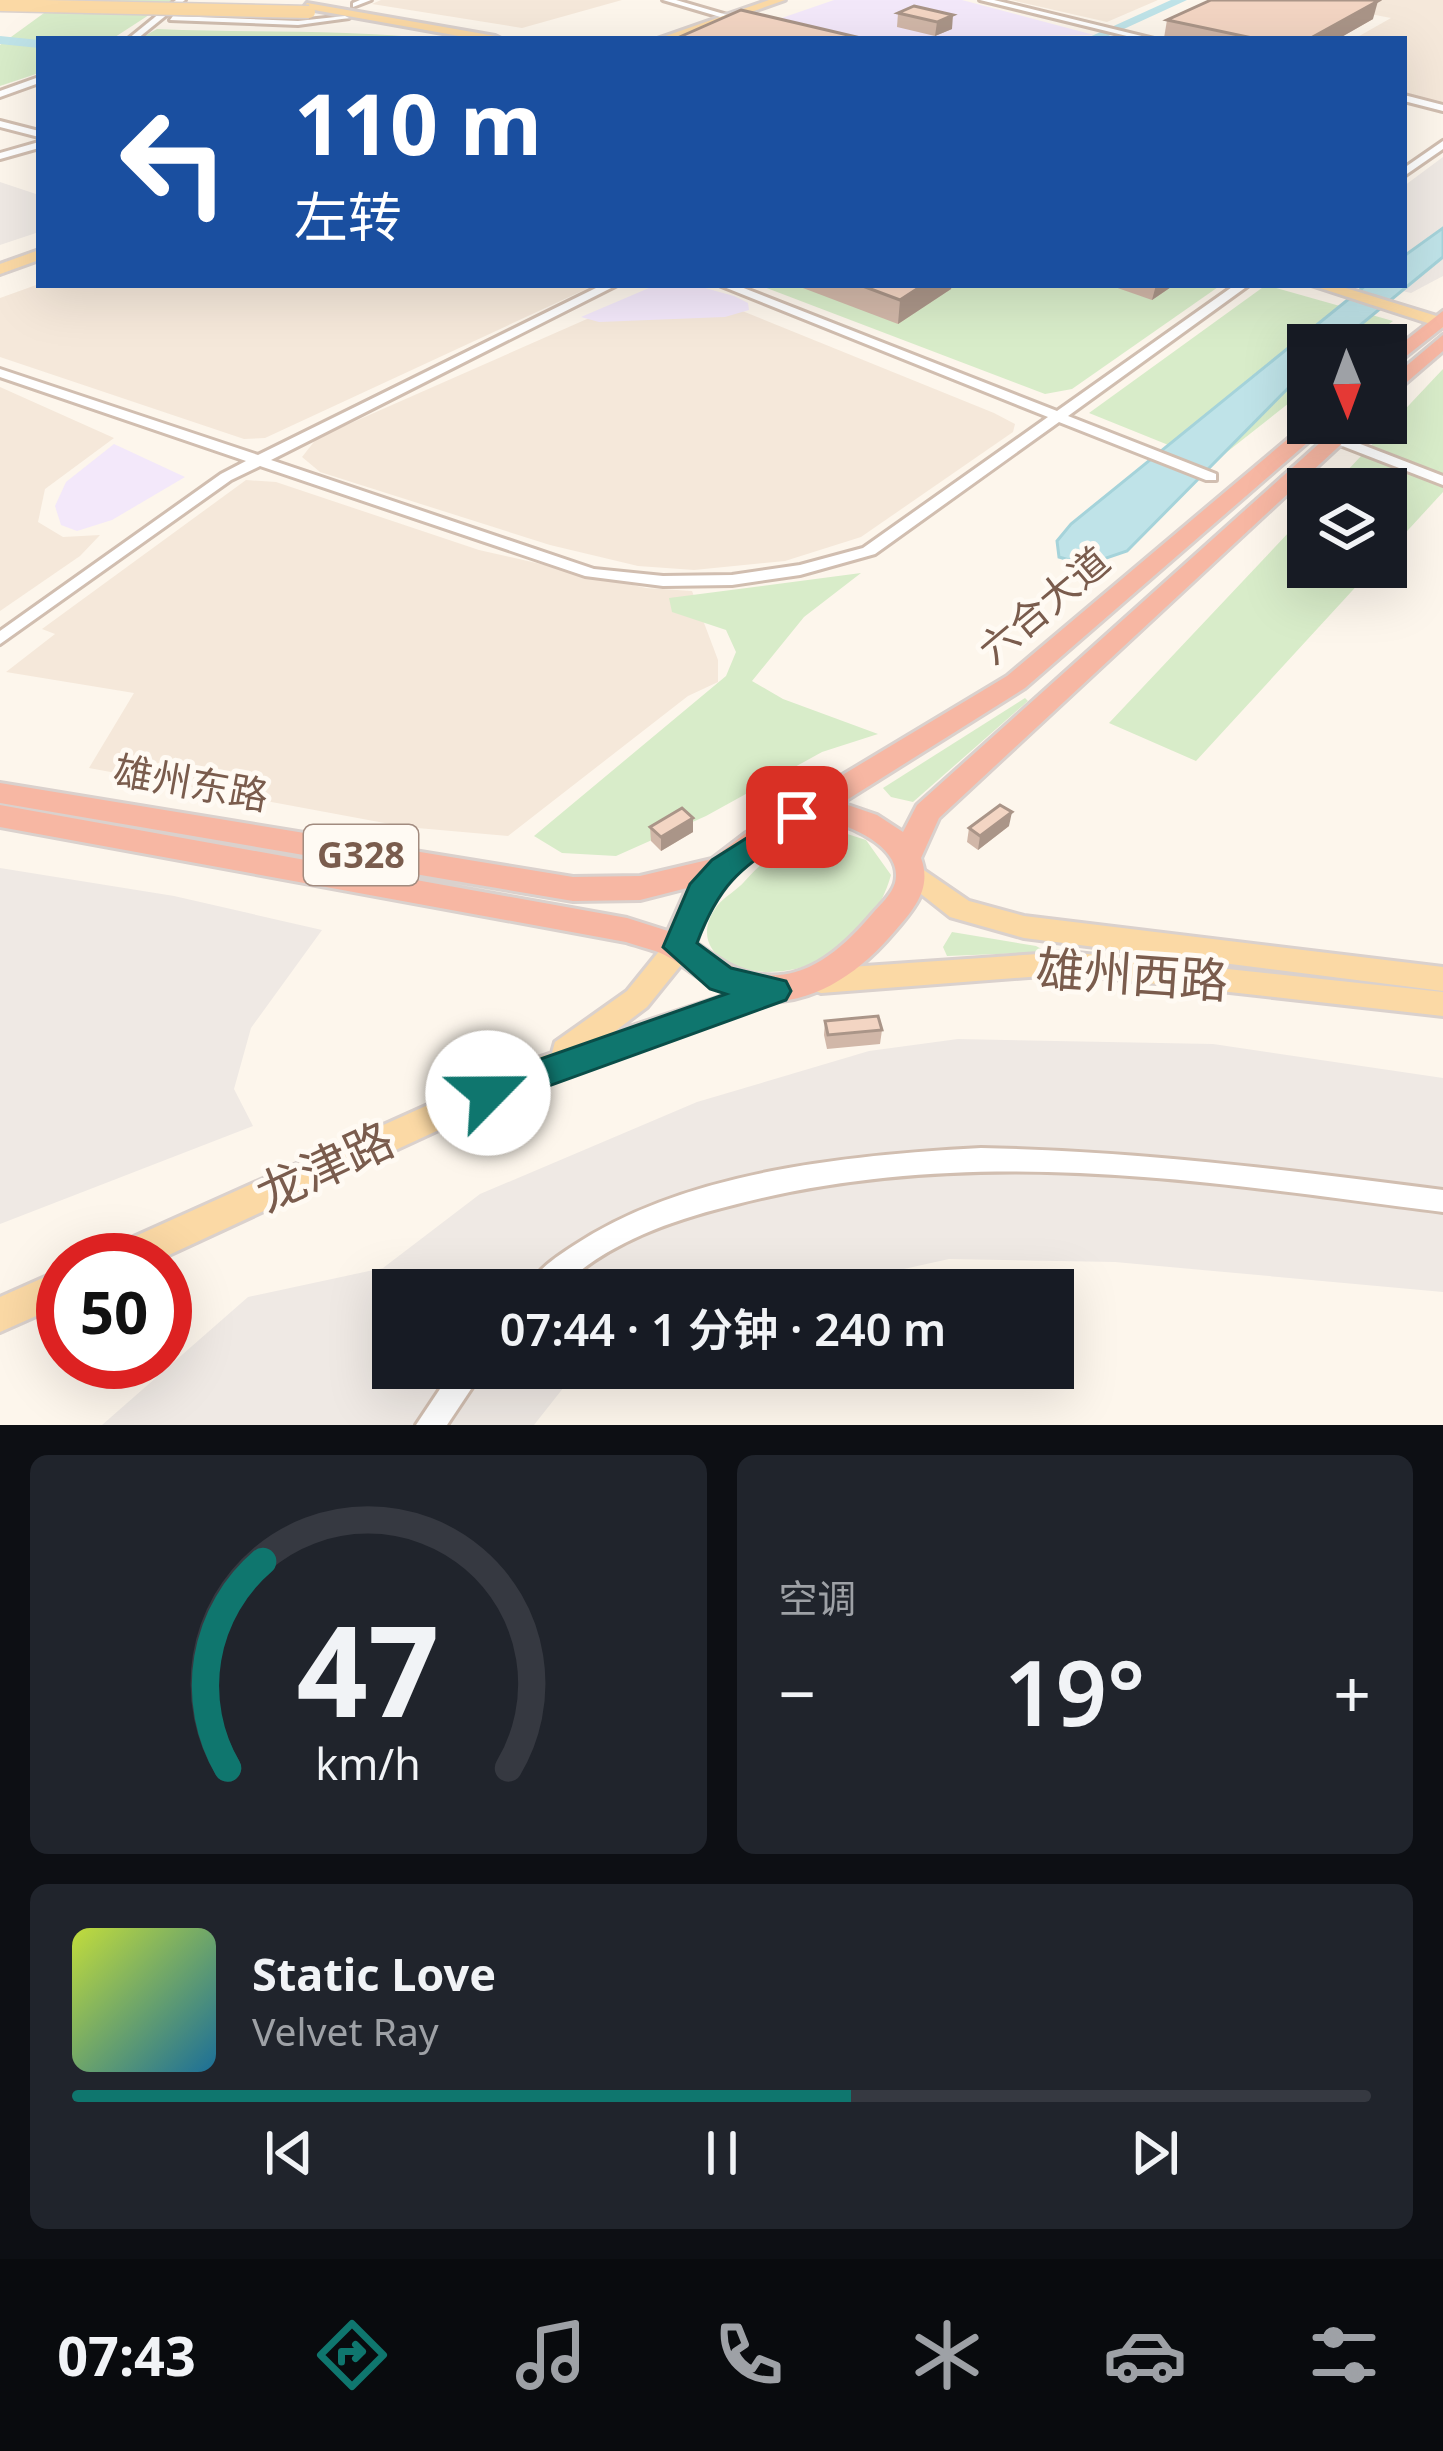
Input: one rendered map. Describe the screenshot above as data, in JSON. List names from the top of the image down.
{
  "streets": {
    "highway": ["六合大道", "雄州东路", "G328"],
    "main road": ["雄州西路", "龙津路"]
  },
  "crossings": [
    ["六合大道", "雄州东路"],
    ["六合大道", "G328"],
    ["六合大道", "雄州西路"],
    ["六合大道", "龙津路"],
    ["雄州东路", "G328"],
    ["雄州东路", "雄州西路"],
    ["雄州东路", "龙津路"],
    ["G328", "雄州西路"],
    ["G328", "龙津路"],
    ["雄州西路", "龙津路"]
  ],
  "north": "bottom",
  "page": {
    "turn": ["110 m", "左转"],
    "limit": "50",
    "trip": "07:44 · 1 分钟 · 240 m",
    "tile": "空调",
    "heat": ["−", "19°", "+"],
    "song": ["Static Love", "Velvet Ray"],
    "tabs": "07:43",
    "gauge": ["47", "km/h"]
  }
}
